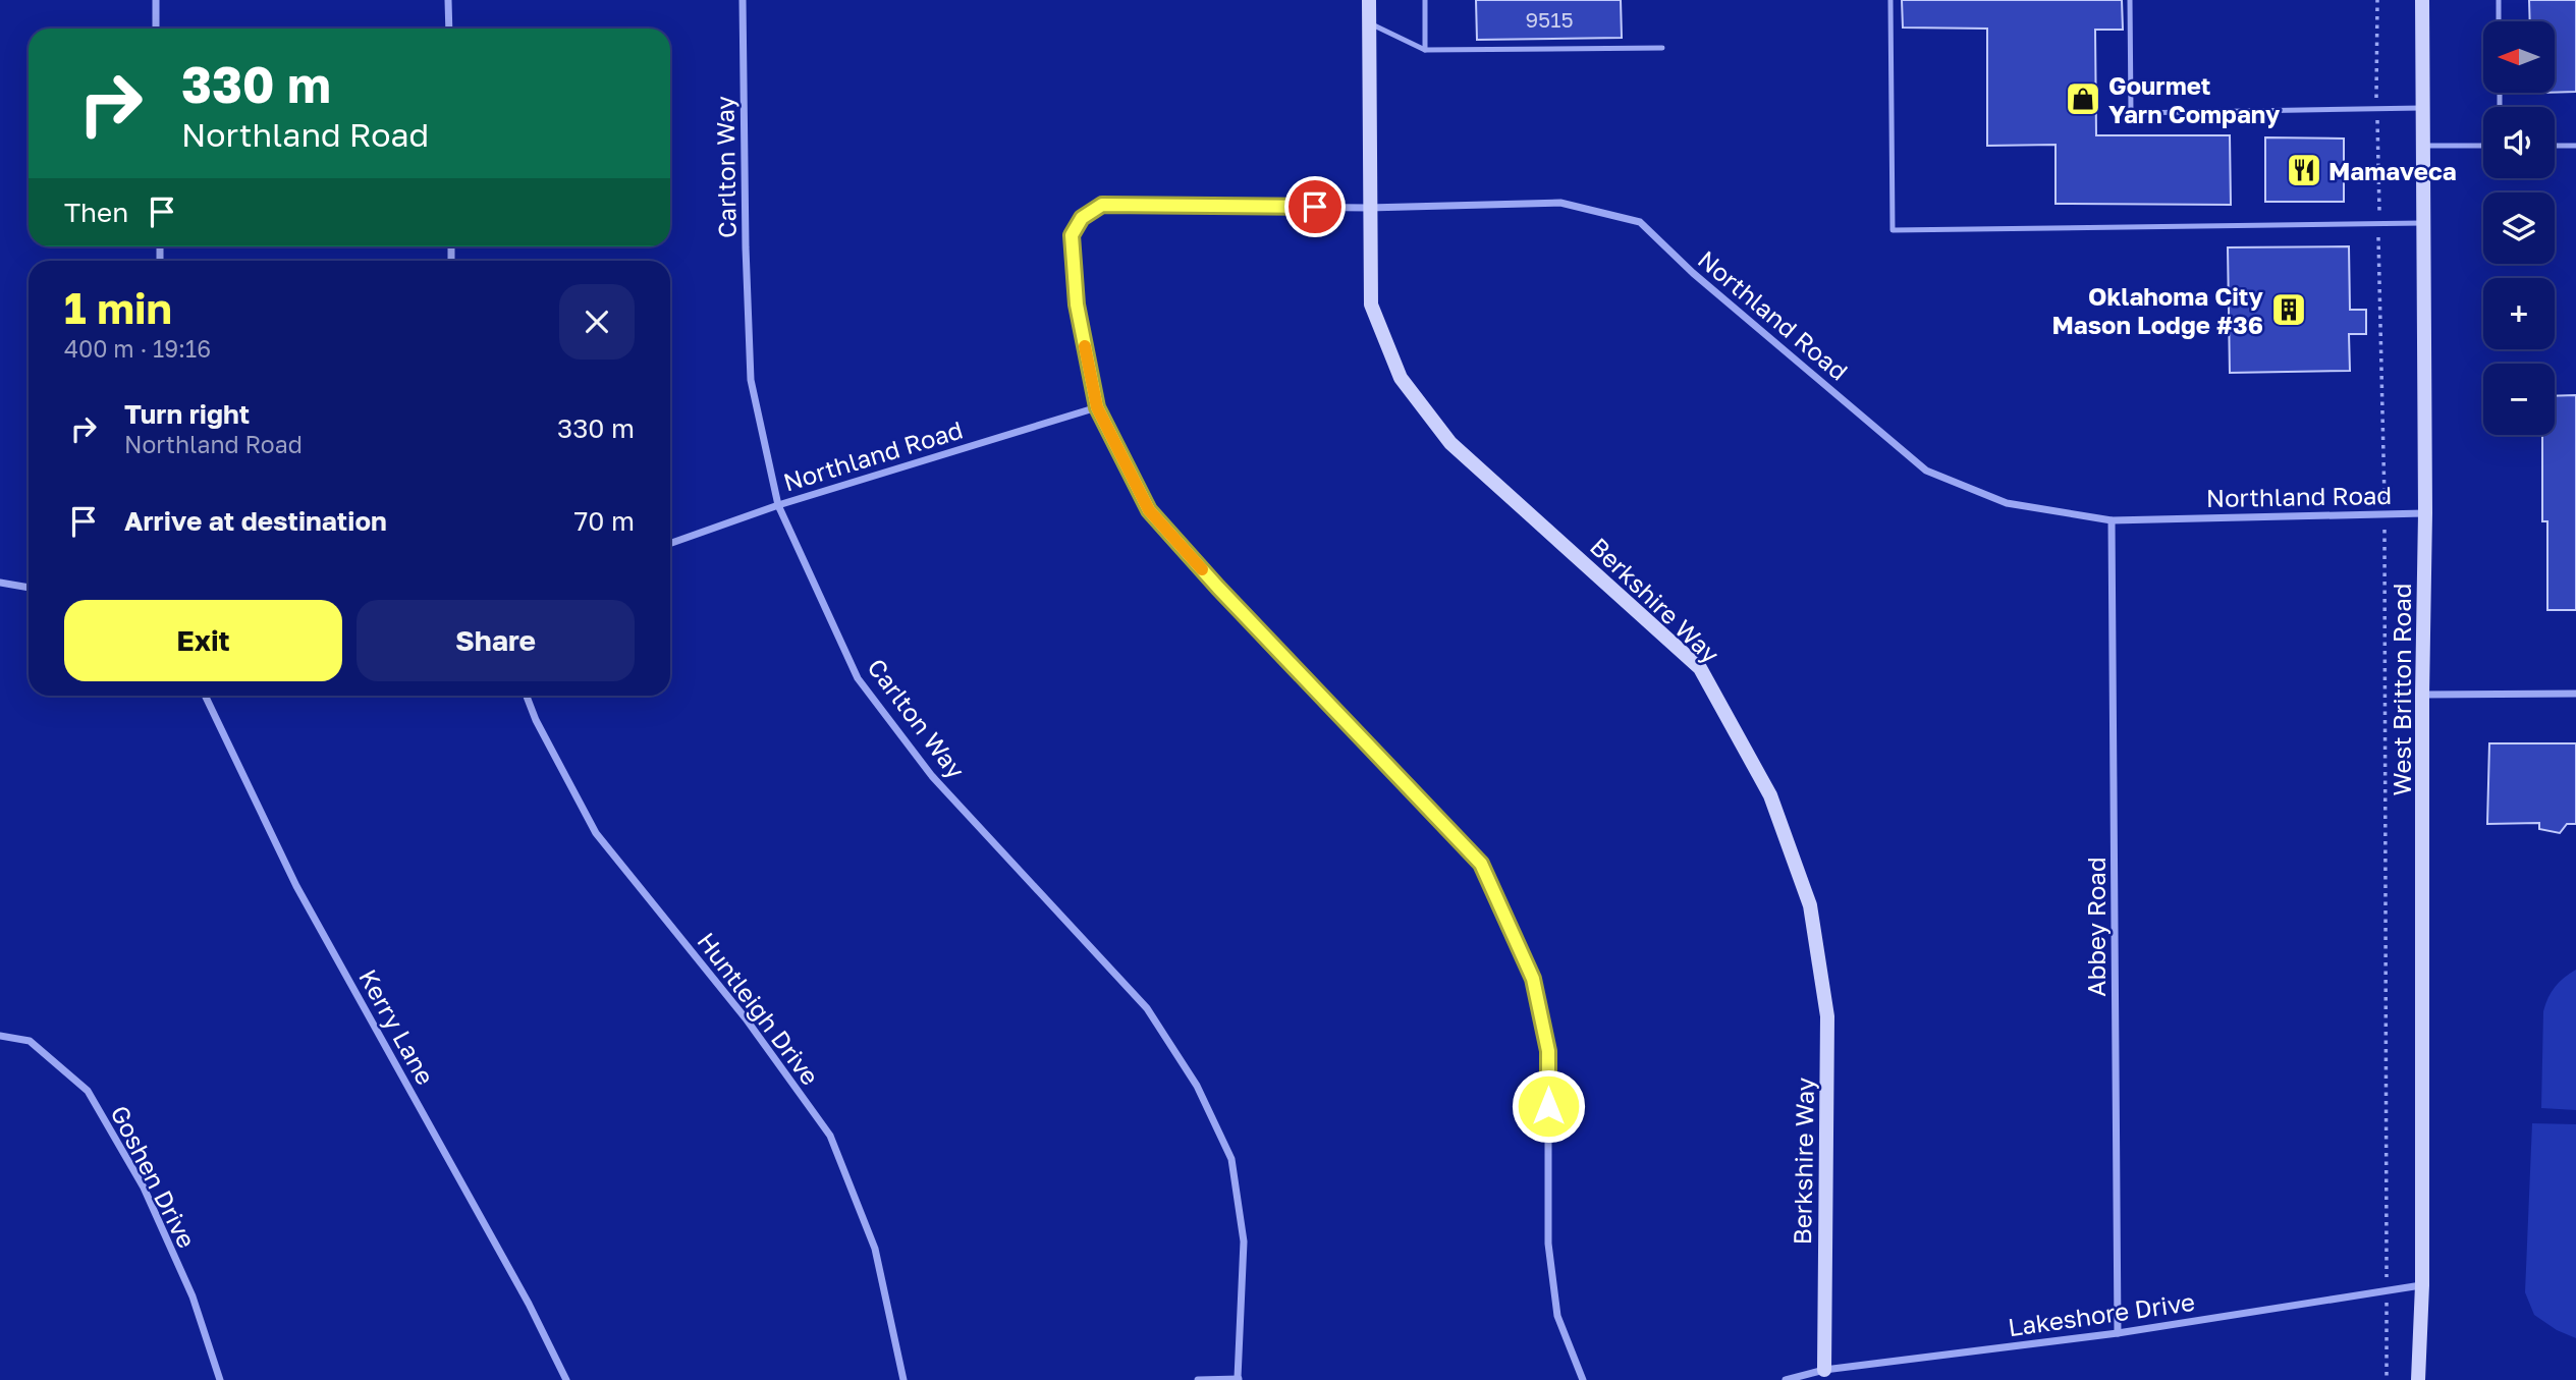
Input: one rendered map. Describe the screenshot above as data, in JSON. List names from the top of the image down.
{
  "streets": {
    "street": [
      "Carlton Way",
      "Northland Road",
      "Berkshire Way",
      "West Britton Road",
      "Abbey Road",
      "Huntleigh Drive",
      "Kerry Lane",
      "Goshen Drive",
      "Lakeshore Drive"
    ]
  },
  "crossings": [
    ["Carlton Way", "Northland Road"],
    ["Northland Road", "Berkshire Way"],
    ["Northland Road", "West Britton Road"],
    ["Northland Road", "Abbey Road"],
    ["Berkshire Way", "Lakeshore Drive"],
    ["West Britton Road", "Lakeshore Drive"],
    ["Abbey Road", "Lakeshore Drive"]
  ],
  "places": {
    "shop": ["Gourmet Yarn Company"],
    "restaurant": ["Mamaveca"],
    "building": ["Oklahoma City Mason Lodge #36"]
  },
  "house_numbers": ["9515"],
  "north": "left",
  "page": {
    "map_buttons": ["+", "−"],
    "turn": ["330 m", "Northland Road"],
    "then": "Then",
    "heading": ["1 min", "400 m · 19:16"],
    "list": [
      {
        "name": "Turn right",
        "note": "Northland Road",
        "value": "330 m"
      },
      {
        "name": "Arrive at destination",
        "value": "70 m"
      }
    ],
    "buttons": ["Exit", "Share"]
  }
}
